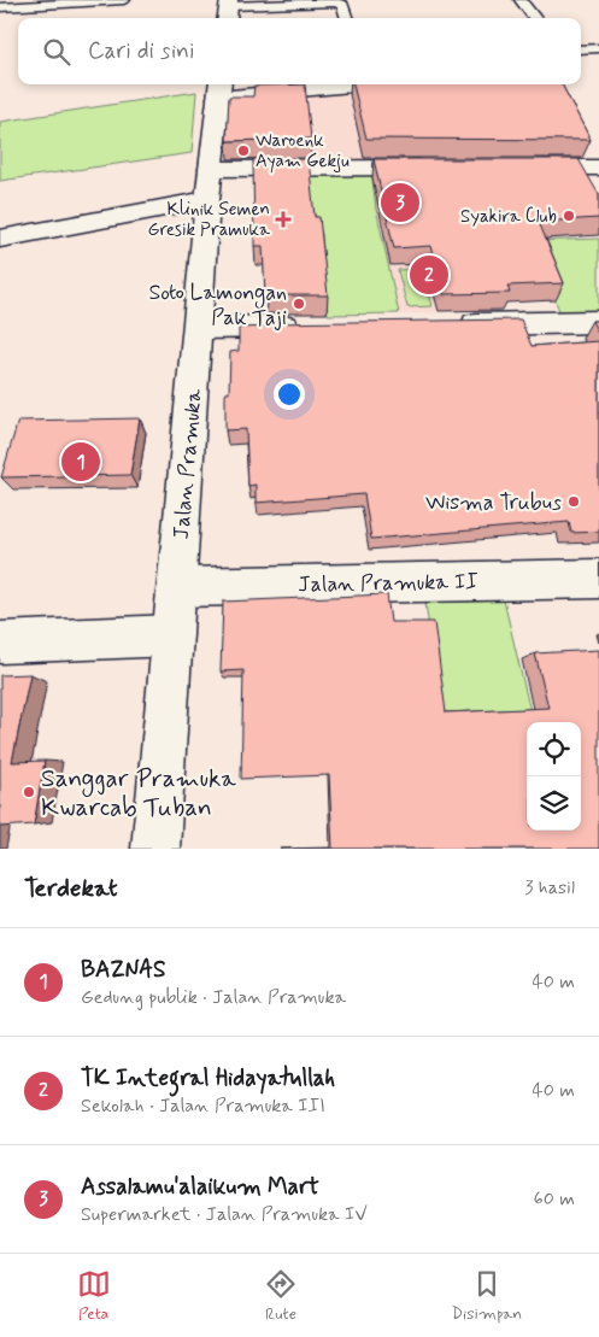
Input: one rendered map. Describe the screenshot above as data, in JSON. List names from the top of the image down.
{
  "streets": {
    "street": ["Jalan Pramuka", "Jalan Pramuka II"]
  },
  "crossings": [
    ["Jalan Pramuka", "Jalan Pramuka II"]
  ],
  "places": {
    "other": [
      "Waroenk Ayam Gekju",
      "Syakira Club",
      "Soto Lamongan Pak Taji",
      "Wisma Trubus",
      "Sanggar Pramuka Kwarcab Tuban"
    ],
    "health": ["Klinik Semen Gresik Pramuka"]
  },
  "page": {
    "search": "Cari di sini",
    "pins": ["3", "2", "1"],
    "heading": ["Terdekat", "3 hasil"],
    "list": [
      {
        "mark": "1",
        "name": "BAZNAS",
        "note": "Gedung publik · Jalan Pramuka",
        "value": "40 m"
      },
      {
        "mark": "2",
        "name": "TK Integral Hidayatullah",
        "note": "Sekolah · Jalan Pramuka III",
        "value": "40 m"
      },
      {
        "mark": "3",
        "name": "Assalamu'alaikum Mart",
        "note": "Supermarket · Jalan Pramuka IV",
        "value": "60 m"
      }
    ],
    "nav": ["Peta", "Rute", "Disimpan"]
  }
}
